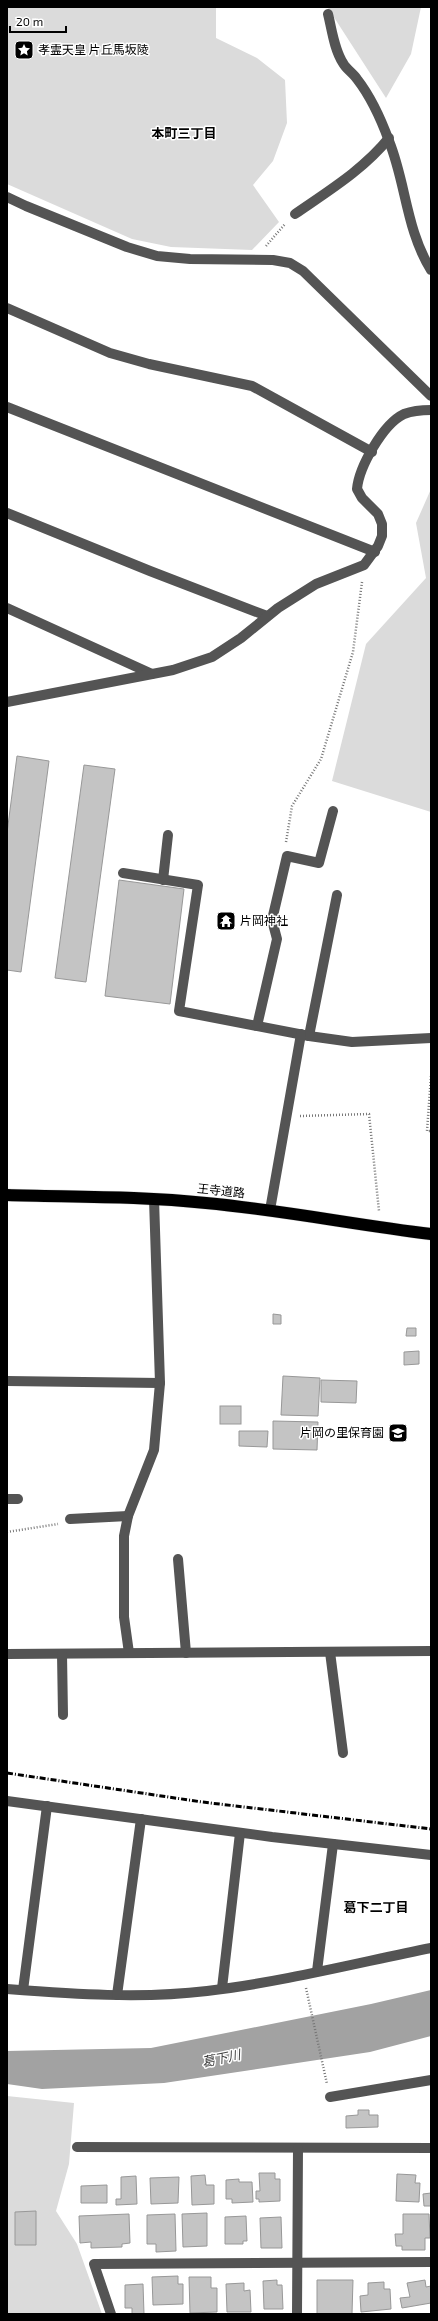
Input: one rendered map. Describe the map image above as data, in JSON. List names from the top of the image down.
{
  "streets": {
    "highway": ["王寺道路"]
  },
  "districts": ["本町三丁目", "葛下二丁目"],
  "water": ["葛下川"],
  "places": {
    "place": ["孝霊天皇 片丘馬坂陵"],
    "temple": ["片岡神社"],
    "school or university": ["片岡の里保育園"]
  },
  "scale_bar": "20 m"
}
